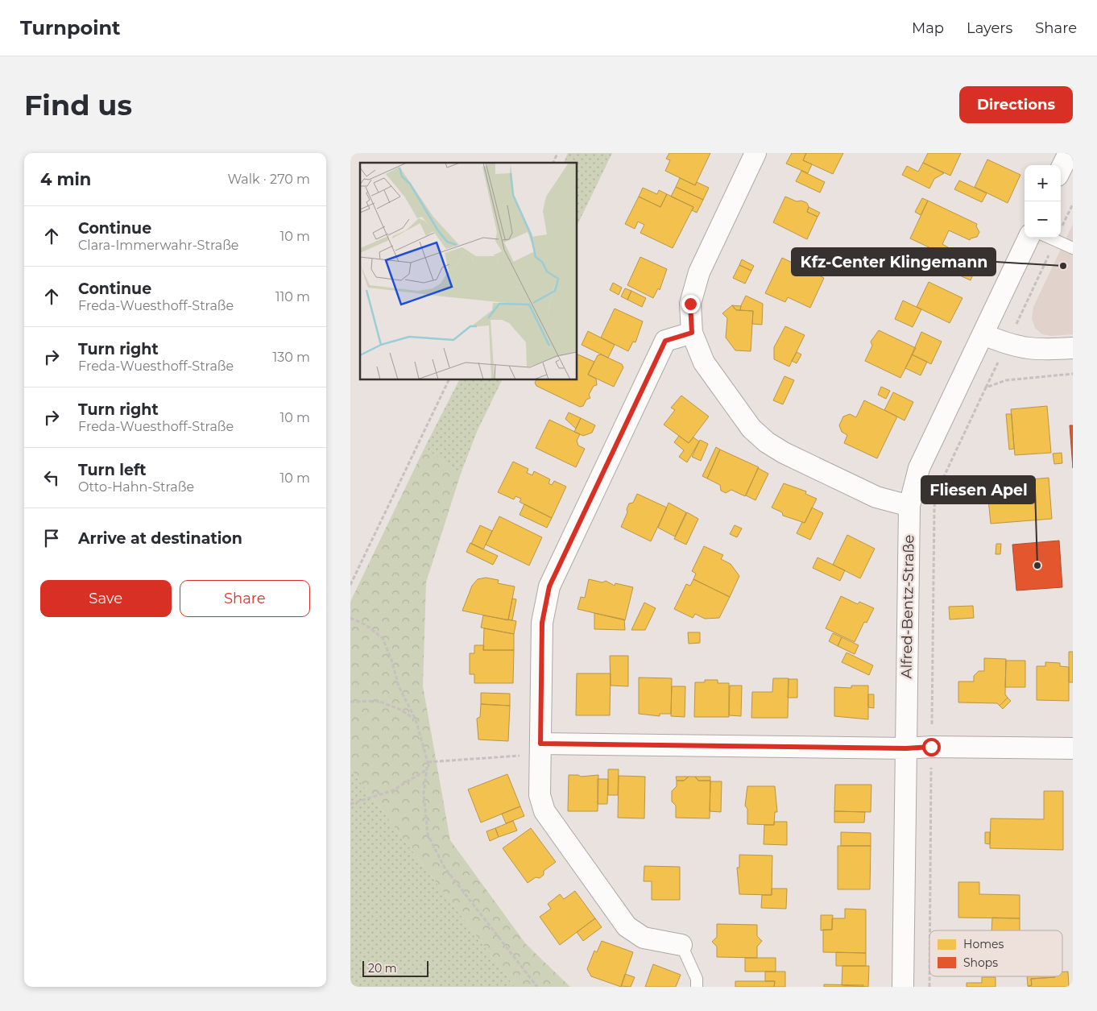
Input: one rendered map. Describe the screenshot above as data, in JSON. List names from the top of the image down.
{
  "streets": {
    "street": ["Alfred-Bentz-Straße"]
  },
  "places": ["Kfz-Center Klingemann", "Fliesen Apel"],
  "legend": ["Homes", "Shops"],
  "scale_bar": "20 m",
  "page": {
    "header": "Turnpoint",
    "nav": ["Map", "Layers", "Share"],
    "buttons": [
      "Directions",
      ["Save", "Share"]
    ],
    "title": "Find us",
    "heading": ["4 min", "Walk · 270 m"],
    "map_buttons": ["+", "−"],
    "list": [
      ["Continue", "Clara-Immerwahr-Straße", "10 m"],
      ["Continue", "Freda-Wuesthoff-Straße", "110 m"],
      ["Turn right", "Freda-Wuesthoff-Straße", "130 m"],
      ["Turn right", "Freda-Wuesthoff-Straße", "10 m"],
      ["Turn left", "Otto-Hahn-Straße", "10 m"],
      "Arrive at destination"
    ],
    "scale": "20 m"
  }
}
